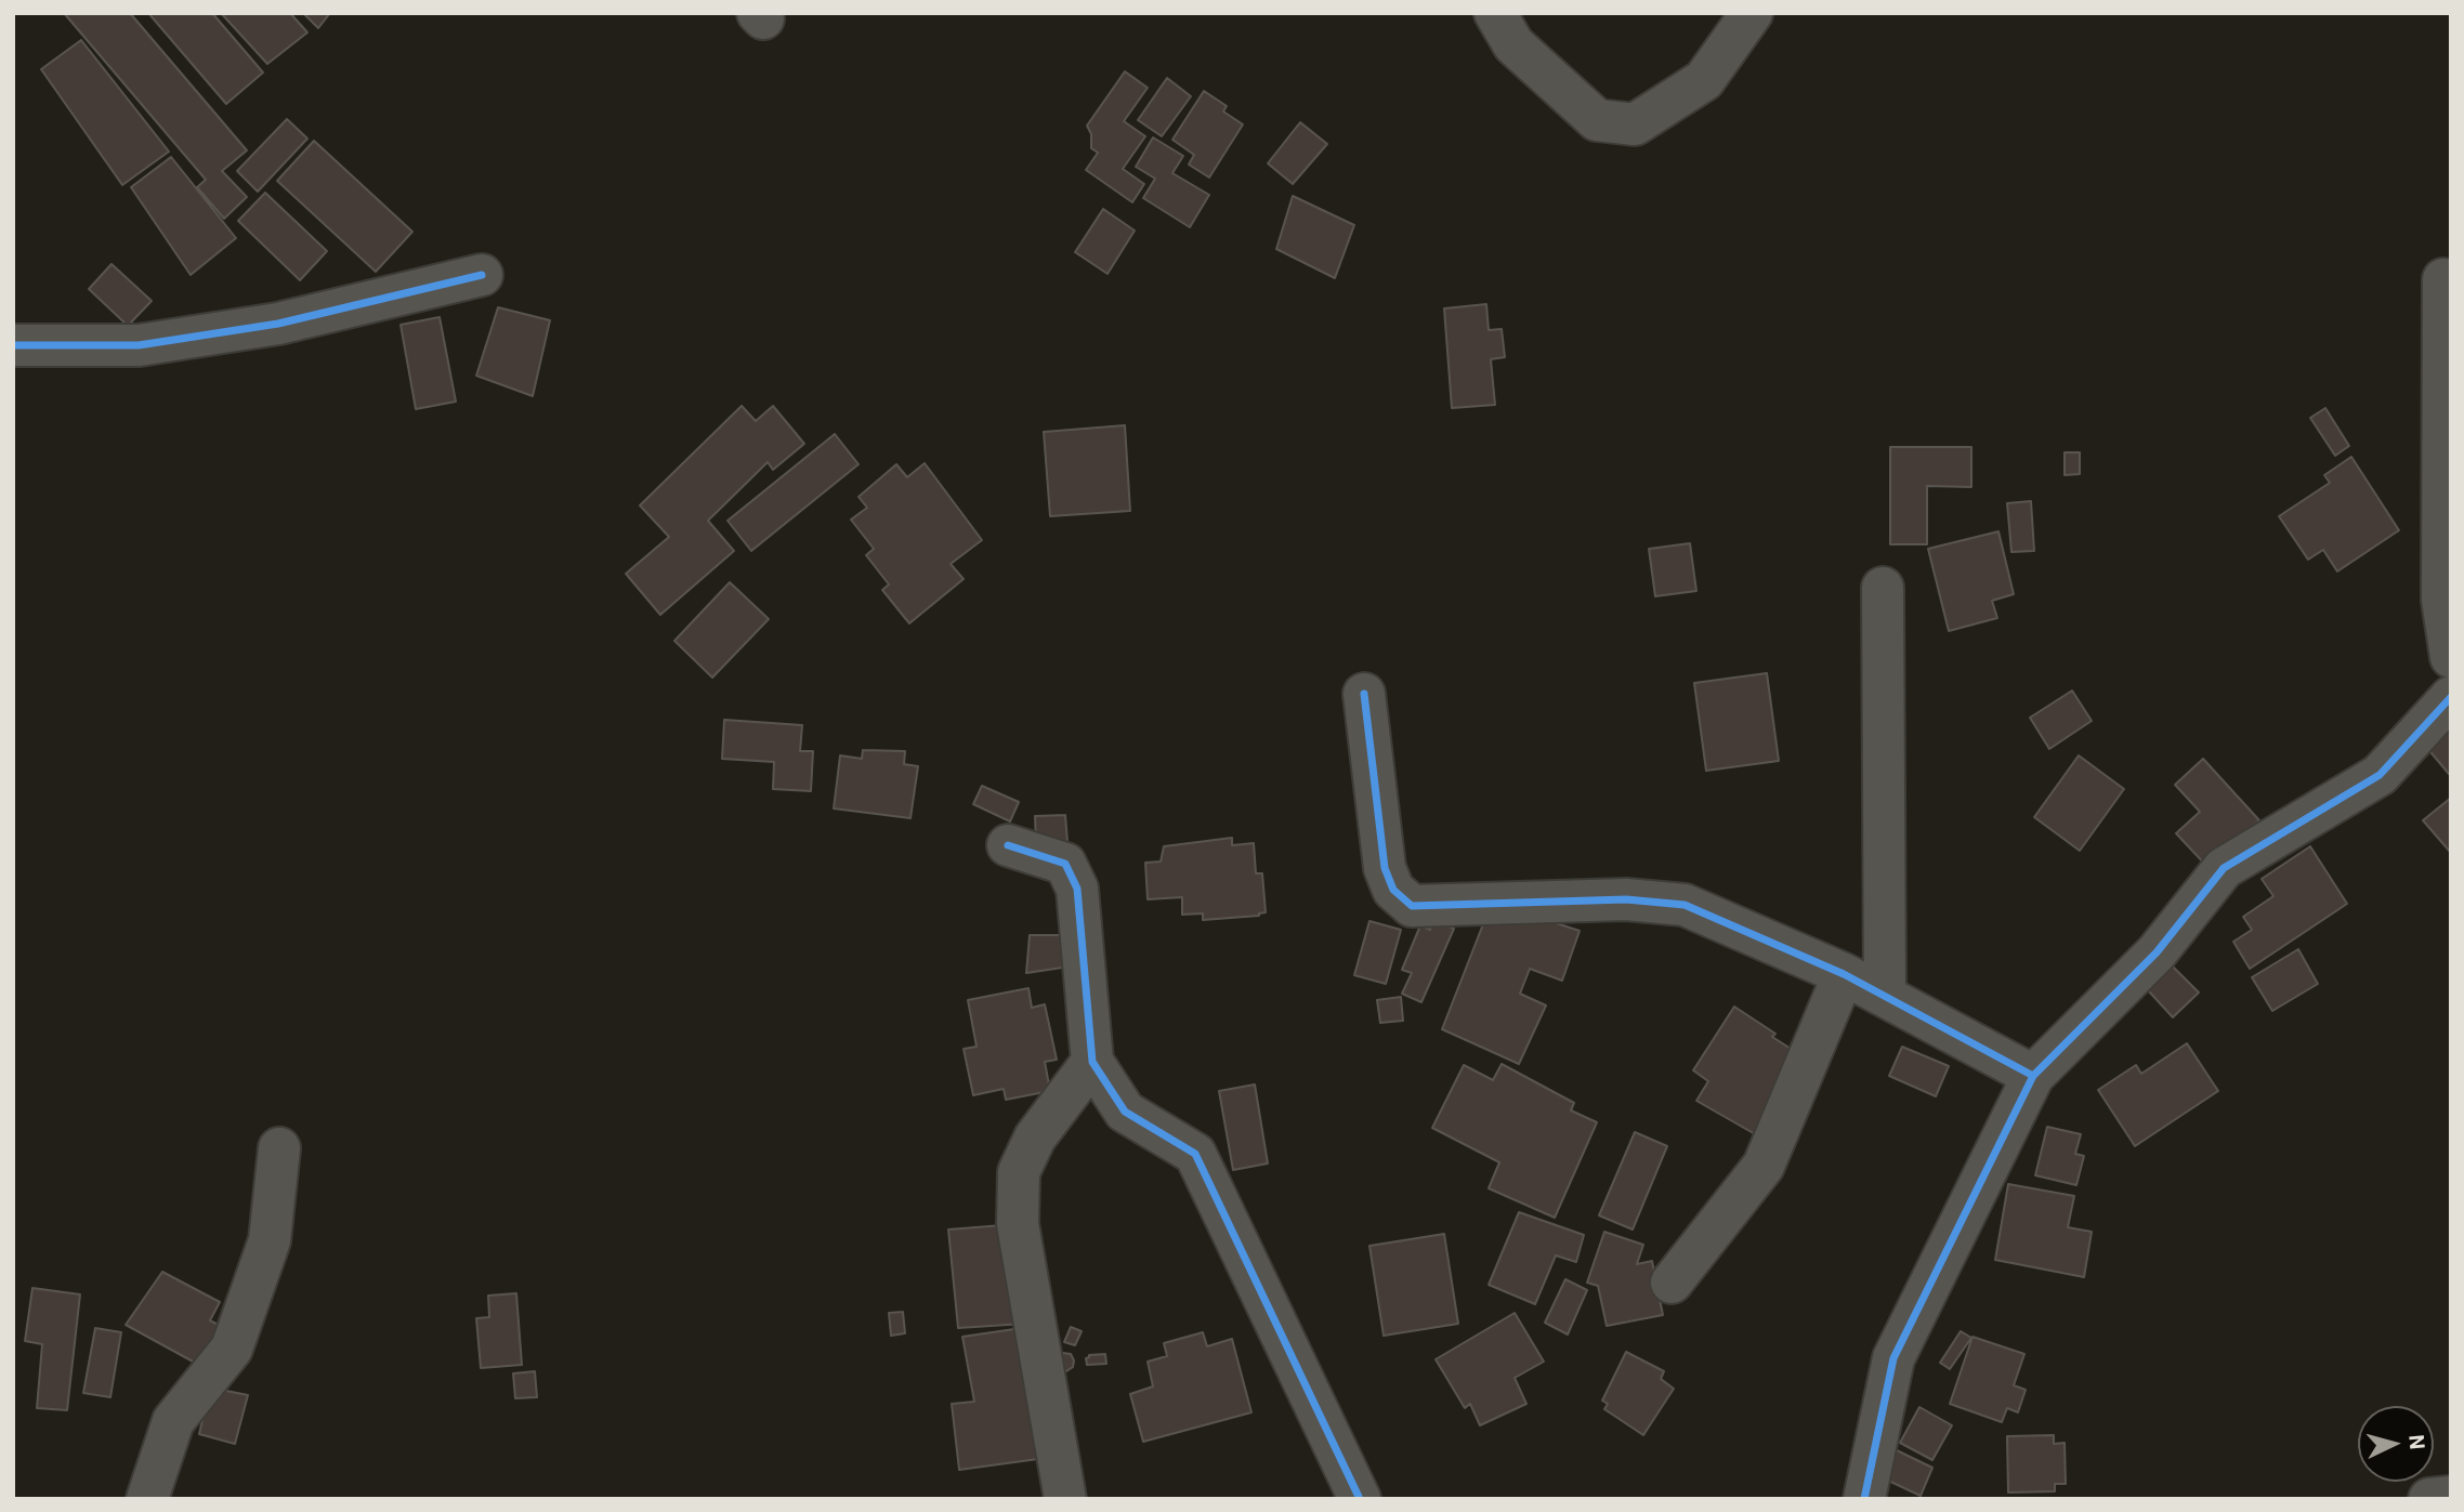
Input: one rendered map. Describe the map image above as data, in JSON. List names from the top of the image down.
{
  "north": "right"
}
